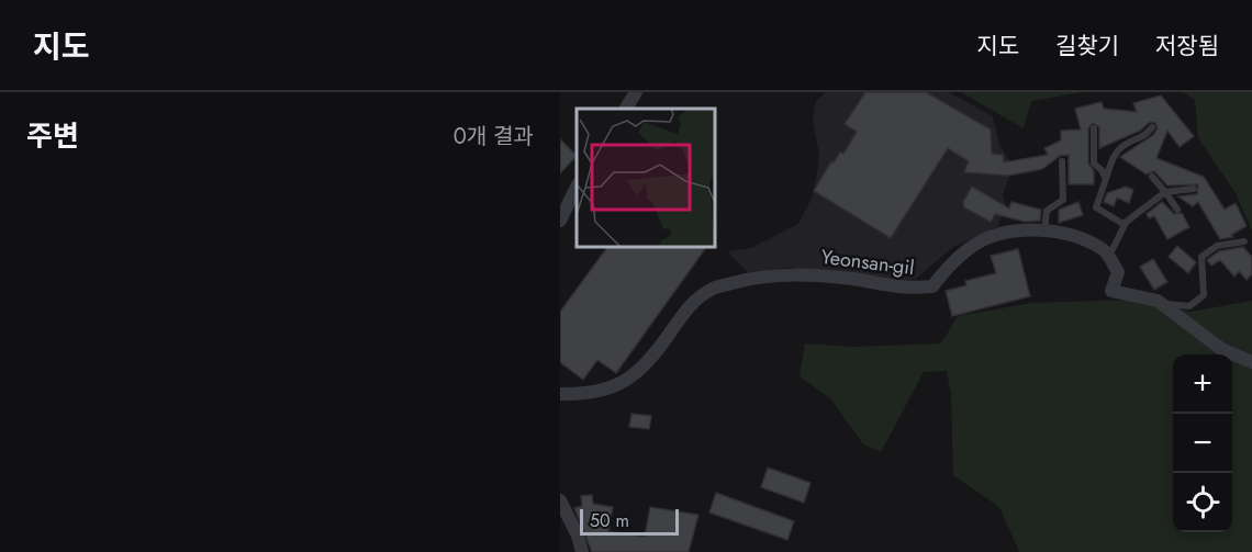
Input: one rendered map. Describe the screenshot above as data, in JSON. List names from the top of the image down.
{
  "streets": {
    "street": ["Yeonsan-gil"]
  },
  "scale_bar": "50 m",
  "page": {
    "header": "지도",
    "nav": ["지도", "길찾기", "저장됨"],
    "heading": ["주변", "0개 결과"],
    "map_buttons": ["+", "−"],
    "scale": "50 m"
  }
}
